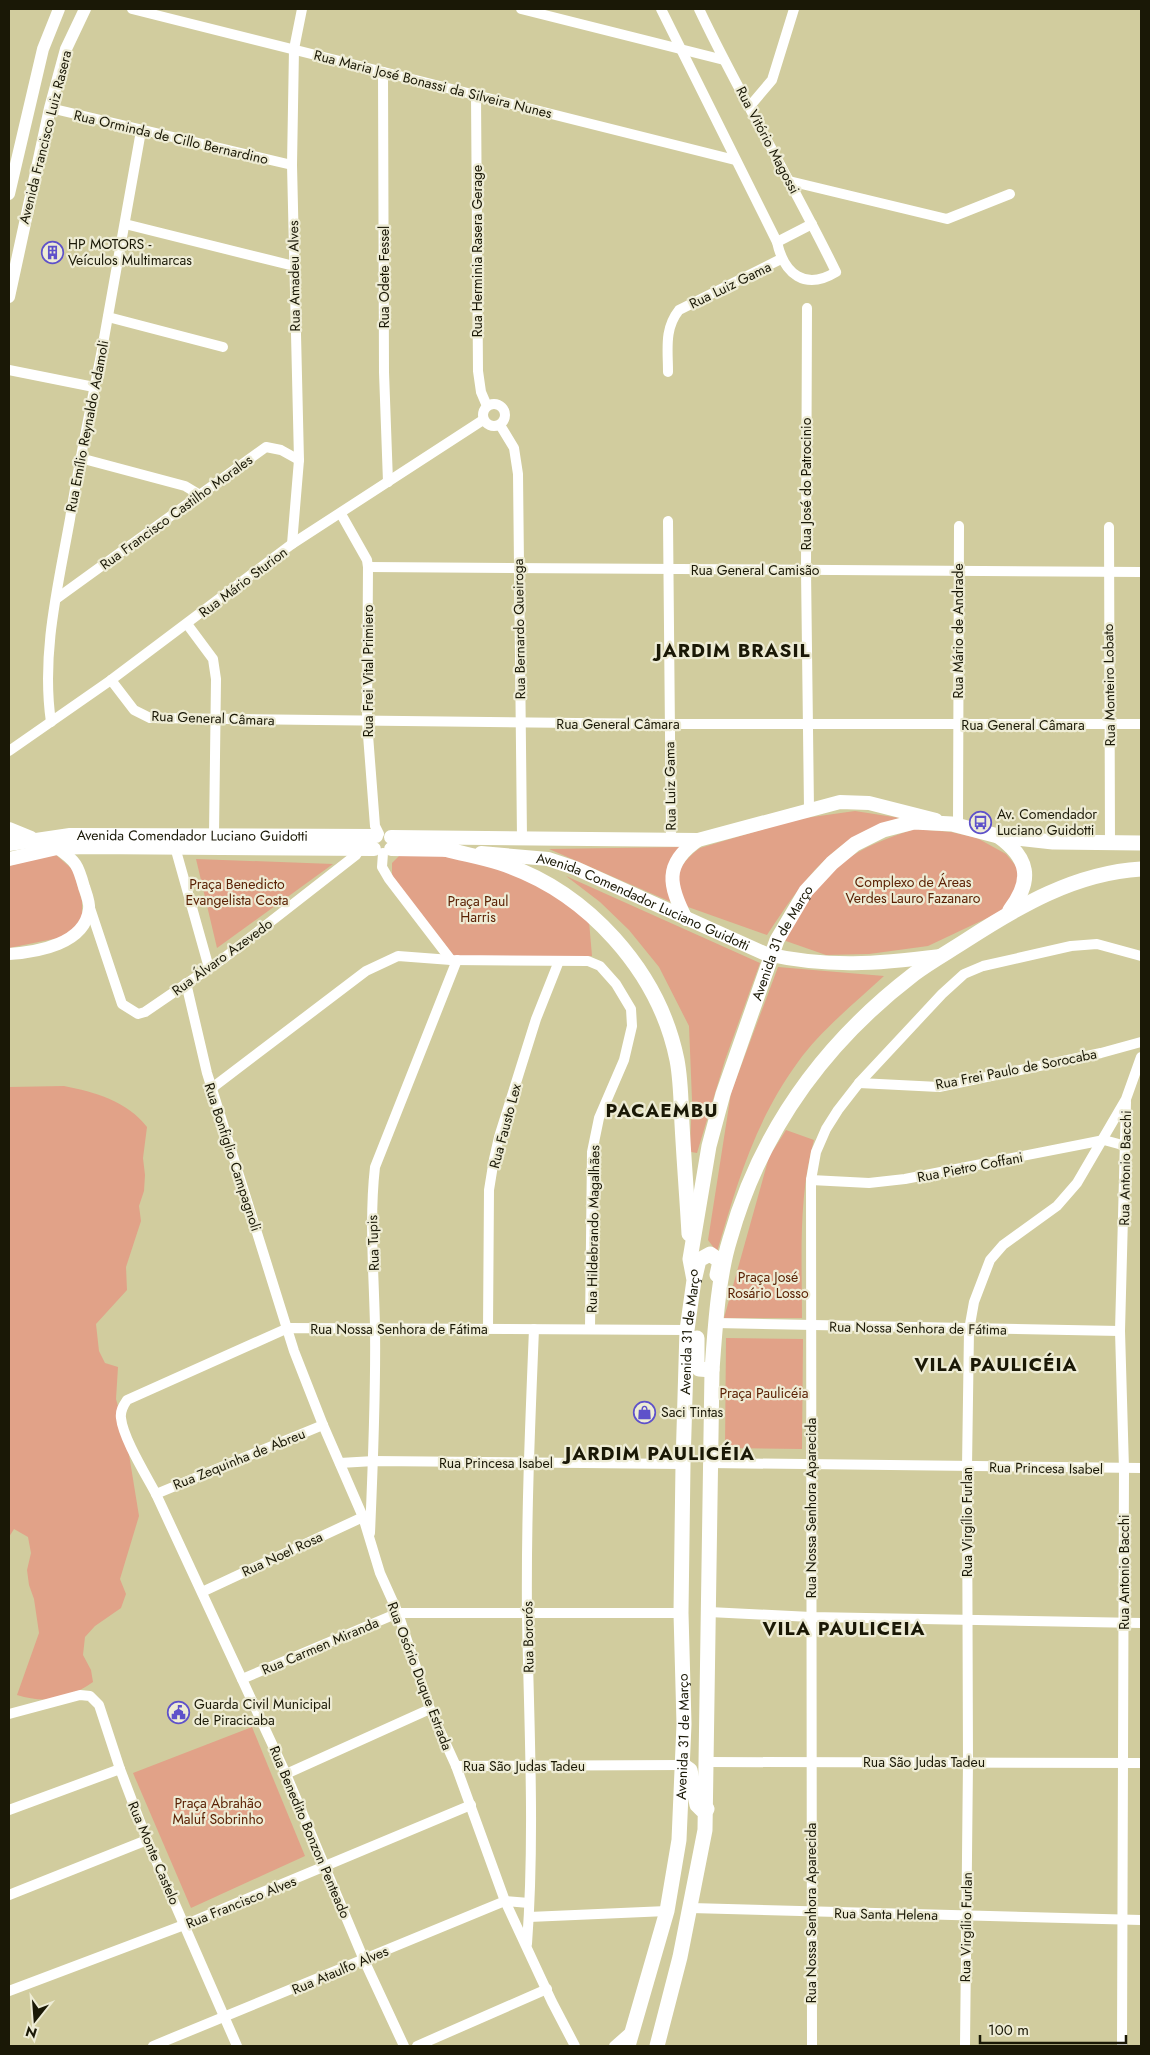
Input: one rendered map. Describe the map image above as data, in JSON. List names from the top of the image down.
{
  "streets": {
    "main road": ["Avenida Comendador Luciano Guidotti", "Avenida 31 de Março"],
    "street": [
      "Rua Maria José Bonassi da Silveira Nunes",
      "Avenida Francisco Luiz Rasera",
      "Rua Orminda de Cillo Bernardino",
      "Rua Vitório Magossi",
      "Rua Herminia Rasera Gerage",
      "Rua Amadeu Alves",
      "Rua Odete Fessel",
      "Rua Luiz Gama",
      "Rua Emílio Reynaldo Adamoli",
      "Rua José do Patrocinio",
      "Rua Francisco Castilho Morales",
      "Rua General Camisão",
      "Rua Mário Sturion",
      "Rua Bernardo Queiroga",
      "Rua Mário de Andrade",
      "Rua Frei Vital Primiero",
      "Rua Monteiro Lobato",
      "Rua General Câmara",
      "Rua Álvaro Azevedo",
      "Rua Frei Paulo de Sorocaba",
      "Rua Fausto Lex",
      "Rua Bonfiglio Campagnoli",
      "Rua Pietro Coffani",
      "Rua Antonio Bacchi",
      "Rua Hildebrando Magalhães",
      "Rua Tupis",
      "Rua Nossa Senhora de Fátima",
      "Rua Zequinha de Abreu",
      "Rua Princesa Isabel",
      "Rua Nossa Senhora Aparecida",
      "Rua Virgílio Furlan",
      "Rua Noel Rosa",
      "Rua Bororós",
      "Rua Carmen Miranda",
      "Rua Osório Duque Estrada",
      "Rua São Judas Tadeu",
      "Rua Benedito Bonzon Penteado",
      "Rua Monte Castelo",
      "Rua Francisco Alves",
      "Rua Santa Helena",
      "Rua Ataulfo Alves"
    ]
  },
  "crossings": [
    ["Rua Maria José Bonassi da Silveira Nunes", "Rua Herminia Rasera Gerage"],
    ["Rua Maria José Bonassi da Silveira Nunes", "Rua Amadeu Alves"],
    ["Rua Maria José Bonassi da Silveira Nunes", "Rua Odete Fessel"],
    ["Avenida Francisco Luiz Rasera", "Rua Orminda de Cillo Bernardino"],
    ["Rua Orminda de Cillo Bernardino", "Rua Amadeu Alves"],
    ["Rua Orminda de Cillo Bernardino", "Rua Emílio Reynaldo Adamoli"],
    ["Rua Vitório Magossi", "Rua Luiz Gama"],
    ["Rua Herminia Rasera Gerage", "Rua Mário Sturion"],
    ["Rua Herminia Rasera Gerage", "Rua Bernardo Queiroga"],
    ["Rua Amadeu Alves", "Rua Francisco Castilho Morales"],
    ["Rua Amadeu Alves", "Rua Mário Sturion"],
    ["Rua Odete Fessel", "Rua Mário Sturion"],
    ["Rua Luiz Gama", "Rua General Camisão"],
    ["Rua Luiz Gama", "Rua General Câmara"],
    ["Rua Luiz Gama", "Avenida Comendador Luciano Guidotti"],
    ["Rua Emílio Reynaldo Adamoli", "Rua Francisco Castilho Morales"],
    ["Rua Emílio Reynaldo Adamoli", "Rua Mário Sturion"],
    ["Rua José do Patrocinio", "Rua General Camisão"],
    ["Rua José do Patrocinio", "Rua General Câmara"],
    ["Rua José do Patrocinio", "Avenida Comendador Luciano Guidotti"],
    ["Rua General Camisão", "Rua Bernardo Queiroga"],
    ["Rua General Camisão", "Rua Mário de Andrade"],
    ["Rua General Camisão", "Rua Frei Vital Primiero"],
    ["Rua General Camisão", "Rua Monteiro Lobato"],
    ["Rua Mário Sturion", "Rua Bernardo Queiroga"],
    ["Rua Mário Sturion", "Rua Frei Vital Primiero"],
    ["Rua Mário Sturion", "Rua General Câmara"],
    ["Rua Bernardo Queiroga", "Rua General Câmara"],
    ["Rua Bernardo Queiroga", "Avenida Comendador Luciano Guidotti"],
    ["Rua Mário de Andrade", "Rua General Câmara"],
    ["Rua Mário de Andrade", "Avenida Comendador Luciano Guidotti"],
    ["Rua Mário de Andrade", "Avenida 31 de Março"],
    ["Rua Frei Vital Primiero", "Rua General Câmara"],
    ["Rua Frei Vital Primiero", "Avenida Comendador Luciano Guidotti"],
    ["Rua Frei Vital Primiero", "Rua Álvaro Azevedo"],
    ["Rua Frei Vital Primiero", "Rua Tupis"],
    ["Rua Monteiro Lobato", "Rua General Câmara"],
    ["Rua Monteiro Lobato", "Avenida Comendador Luciano Guidotti"],
    ["Avenida Comendador Luciano Guidotti", "Avenida 31 de Março"],
    ["Avenida Comendador Luciano Guidotti", "Rua Álvaro Azevedo"],
    ["Avenida 31 de Março", "Rua Nossa Senhora de Fátima"],
    ["Avenida 31 de Março", "Rua Princesa Isabel"],
    ["Avenida 31 de Março", "Rua São Judas Tadeu"],
    ["Avenida 31 de Março", "Rua Santa Helena"],
    ["Rua Álvaro Azevedo", "Rua Bonfiglio Campagnoli"],
    ["Rua Frei Paulo de Sorocaba", "Rua Nossa Senhora Aparecida"],
    ["Rua Fausto Lex", "Rua Hildebrando Magalhães"],
    ["Rua Fausto Lex", "Rua Nossa Senhora de Fátima"],
    ["Rua Bonfiglio Campagnoli", "Rua Nossa Senhora de Fátima"],
    ["Rua Bonfiglio Campagnoli", "Rua Osório Duque Estrada"],
    ["Rua Pietro Coffani", "Rua Antonio Bacchi"],
    ["Rua Pietro Coffani", "Rua Nossa Senhora Aparecida"],
    ["Rua Pietro Coffani", "Rua Virgílio Furlan"],
    ["Rua Antonio Bacchi", "Rua Nossa Senhora de Fátima"],
    ["Rua Antonio Bacchi", "Rua Princesa Isabel"],
    ["Rua Antonio Bacchi", "Rua Virgílio Furlan"],
    ["Rua Antonio Bacchi", "Rua São Judas Tadeu"],
    ["Rua Antonio Bacchi", "Rua Santa Helena"],
    ["Rua Hildebrando Magalhães", "Rua Nossa Senhora de Fátima"],
    ["Rua Tupis", "Rua Nossa Senhora de Fátima"],
    ["Rua Tupis", "Rua Princesa Isabel"],
    ["Rua Tupis", "Rua Osório Duque Estrada"],
    ["Rua Nossa Senhora de Fátima", "Rua Nossa Senhora Aparecida"],
    ["Rua Nossa Senhora de Fátima", "Rua Virgílio Furlan"],
    ["Rua Nossa Senhora de Fátima", "Rua Bororós"],
    ["Rua Nossa Senhora de Fátima", "Rua Osório Duque Estrada"],
    ["Rua Nossa Senhora de Fátima", "Rua Benedito Bonzon Penteado"],
    ["Rua Zequinha de Abreu", "Rua Osório Duque Estrada"],
    ["Rua Zequinha de Abreu", "Rua Benedito Bonzon Penteado"],
    ["Rua Princesa Isabel", "Rua Nossa Senhora Aparecida"],
    ["Rua Princesa Isabel", "Rua Virgílio Furlan"],
    ["Rua Princesa Isabel", "Rua Bororós"],
    ["Rua Princesa Isabel", "Rua Osório Duque Estrada"],
    ["Rua Nossa Senhora Aparecida", "Rua São Judas Tadeu"],
    ["Rua Nossa Senhora Aparecida", "Rua Santa Helena"],
    ["Rua Virgílio Furlan", "Rua São Judas Tadeu"],
    ["Rua Virgílio Furlan", "Rua Santa Helena"],
    ["Rua Noel Rosa", "Rua Osório Duque Estrada"],
    ["Rua Noel Rosa", "Rua Benedito Bonzon Penteado"],
    ["Rua Bororós", "Rua Osório Duque Estrada"],
    ["Rua Bororós", "Rua São Judas Tadeu"],
    ["Rua Bororós", "Rua Ataulfo Alves"],
    ["Rua Carmen Miranda", "Rua Osório Duque Estrada"],
    ["Rua Carmen Miranda", "Rua Benedito Bonzon Penteado"],
    ["Rua Osório Duque Estrada", "Rua São Judas Tadeu"],
    ["Rua Osório Duque Estrada", "Rua Francisco Alves"],
    ["Rua Osório Duque Estrada", "Rua Ataulfo Alves"],
    ["Rua Benedito Bonzon Penteado", "Rua Francisco Alves"],
    ["Rua Benedito Bonzon Penteado", "Rua Ataulfo Alves"],
    ["Rua Monte Castelo", "Rua Francisco Alves"],
    ["Rua Monte Castelo", "Rua Ataulfo Alves"]
  ],
  "districts": [
    "JARDIM BRASIL",
    "PACAEMBU",
    "VILA PAULICÉIA",
    "JARDIM PAULICÉIA",
    "VILA PAULICEIA"
  ],
  "parks": [
    "Complexo de Áreas Verdes Lauro Fazanaro",
    "Praça Benedicto Evangelista Costa",
    "Praça Paul Harris",
    "Praça José Rosário Losso",
    "Praça Paulicéia",
    "Praça Abrahão Maluf Sobrinho"
  ],
  "places": {
    "building": ["HP MOTORS - Veículos Multimarcas"],
    "bus stop": ["Av. Comendador Luciano Guidotti"],
    "shop": ["Saci Tintas"],
    "public building": ["Guarda Civil Municipal de Piracicaba"]
  },
  "scale_bar": "100 m",
  "north": "bottom"
}
